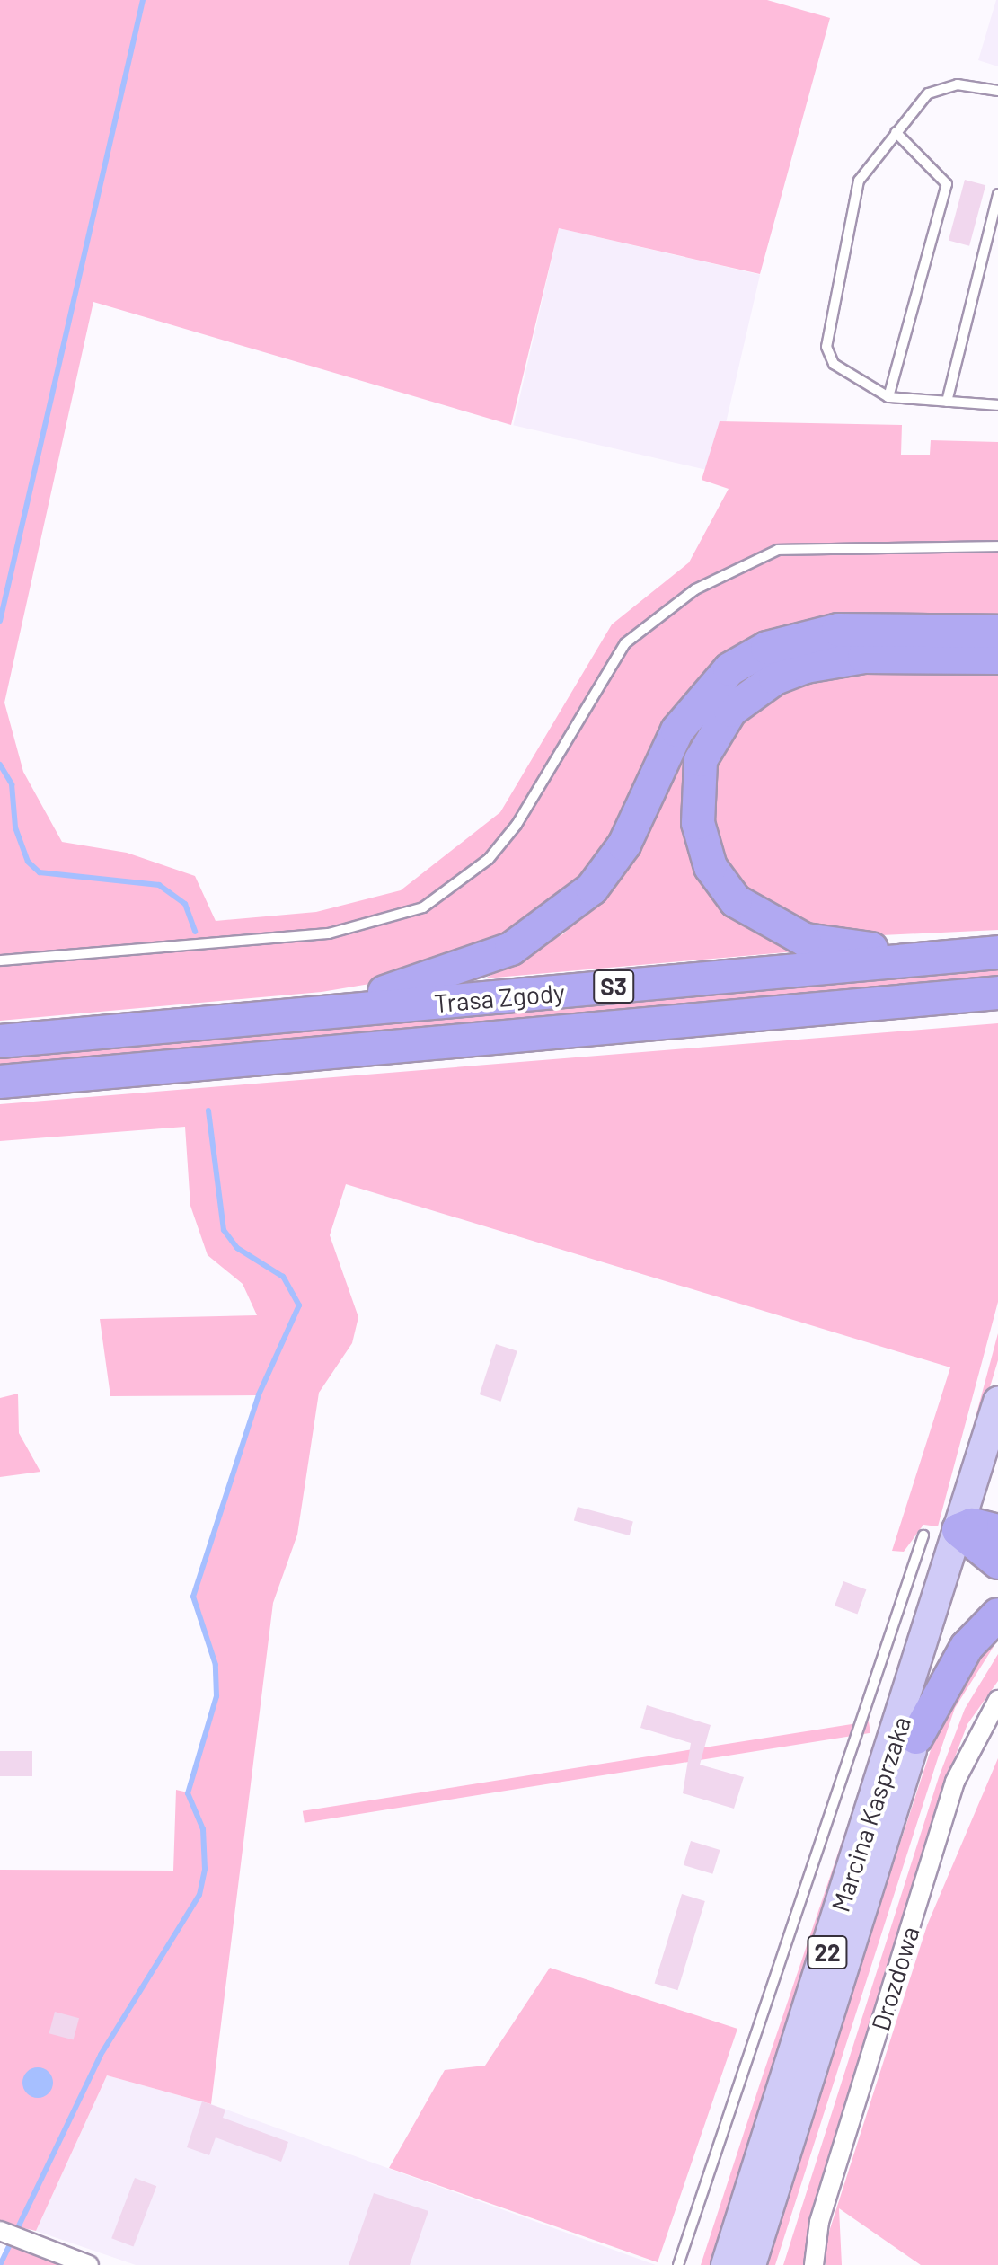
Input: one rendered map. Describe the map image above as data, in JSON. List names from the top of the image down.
{
  "streets": {
    "highway": ["S3", "Trasa Zgody"],
    "main road": ["Marcina Kasprzaka", "22"],
    "street": ["Drozdowa"]
  }
}
